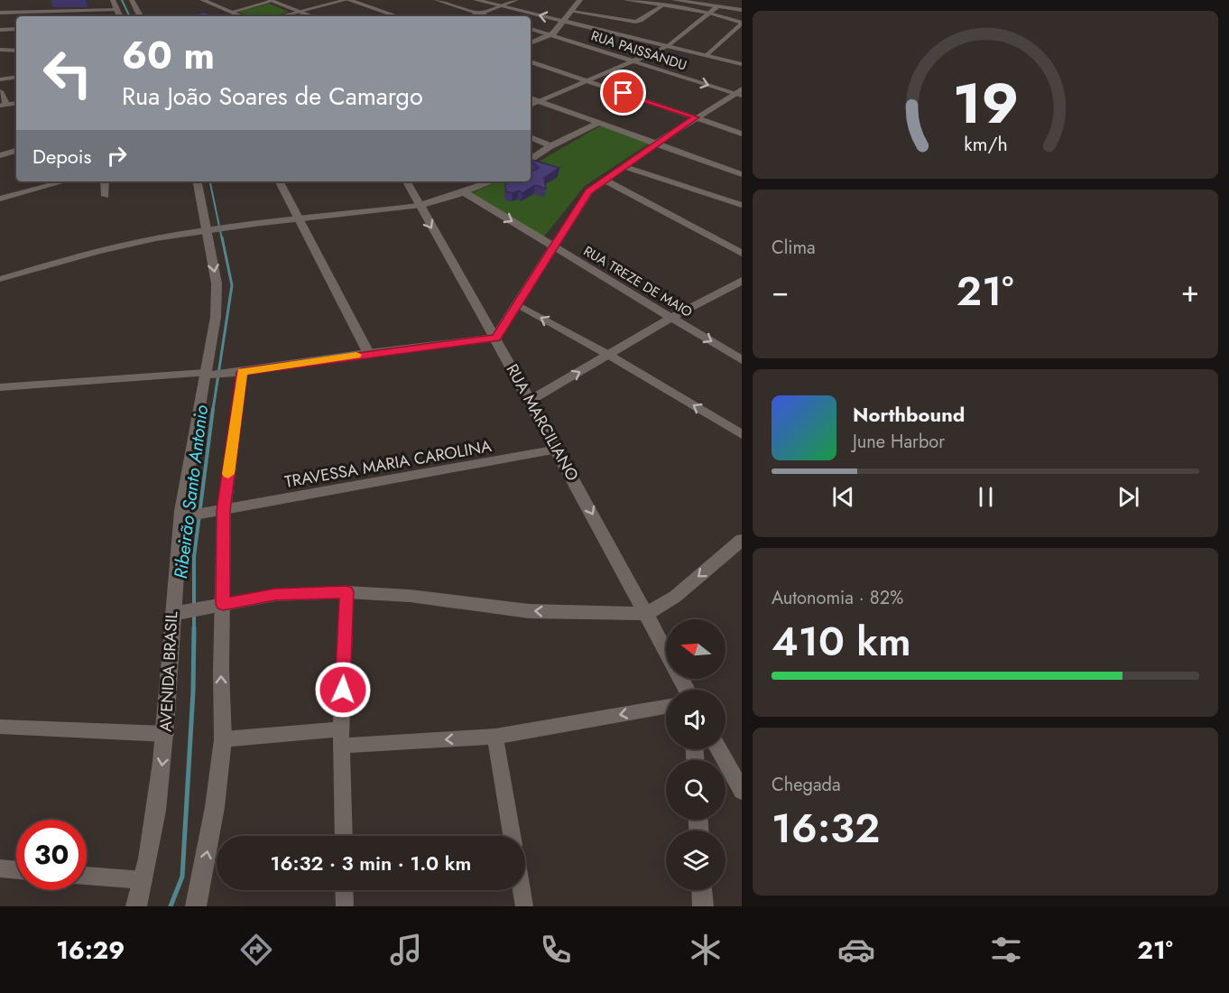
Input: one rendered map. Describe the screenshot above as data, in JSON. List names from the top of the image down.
{
  "streets": {
    "street": [
      "RUA PAISSANDU",
      "RUA TREZE DE MAIO",
      "RUA MARCILIANO",
      "TRAVESSA MARIA CAROLINA",
      "AVENIDA BRASIL"
    ]
  },
  "crossings": [
    ["RUA MARCILIANO", "TRAVESSA MARIA CAROLINA"],
    ["TRAVESSA MARIA CAROLINA", "AVENIDA BRASIL"]
  ],
  "water": ["Ribeirão Santo Antonio"],
  "north": "left",
  "page": {
    "turn": ["60 m", "Rua João Soares de Camargo"],
    "then": "Depois",
    "tile": [
      "Clima",
      ["Autonomia · 82%", "410 km"],
      ["Chegada", "16:32"]
    ],
    "heat": ["−", "21°", "+"],
    "song": ["Northbound", "June Harbor"],
    "limit": "30",
    "trip": "16:32 · 3 min · 1.0 km",
    "tabs": ["16:29", "21°"],
    "gauge": ["19", "km/h"]
  }
}
